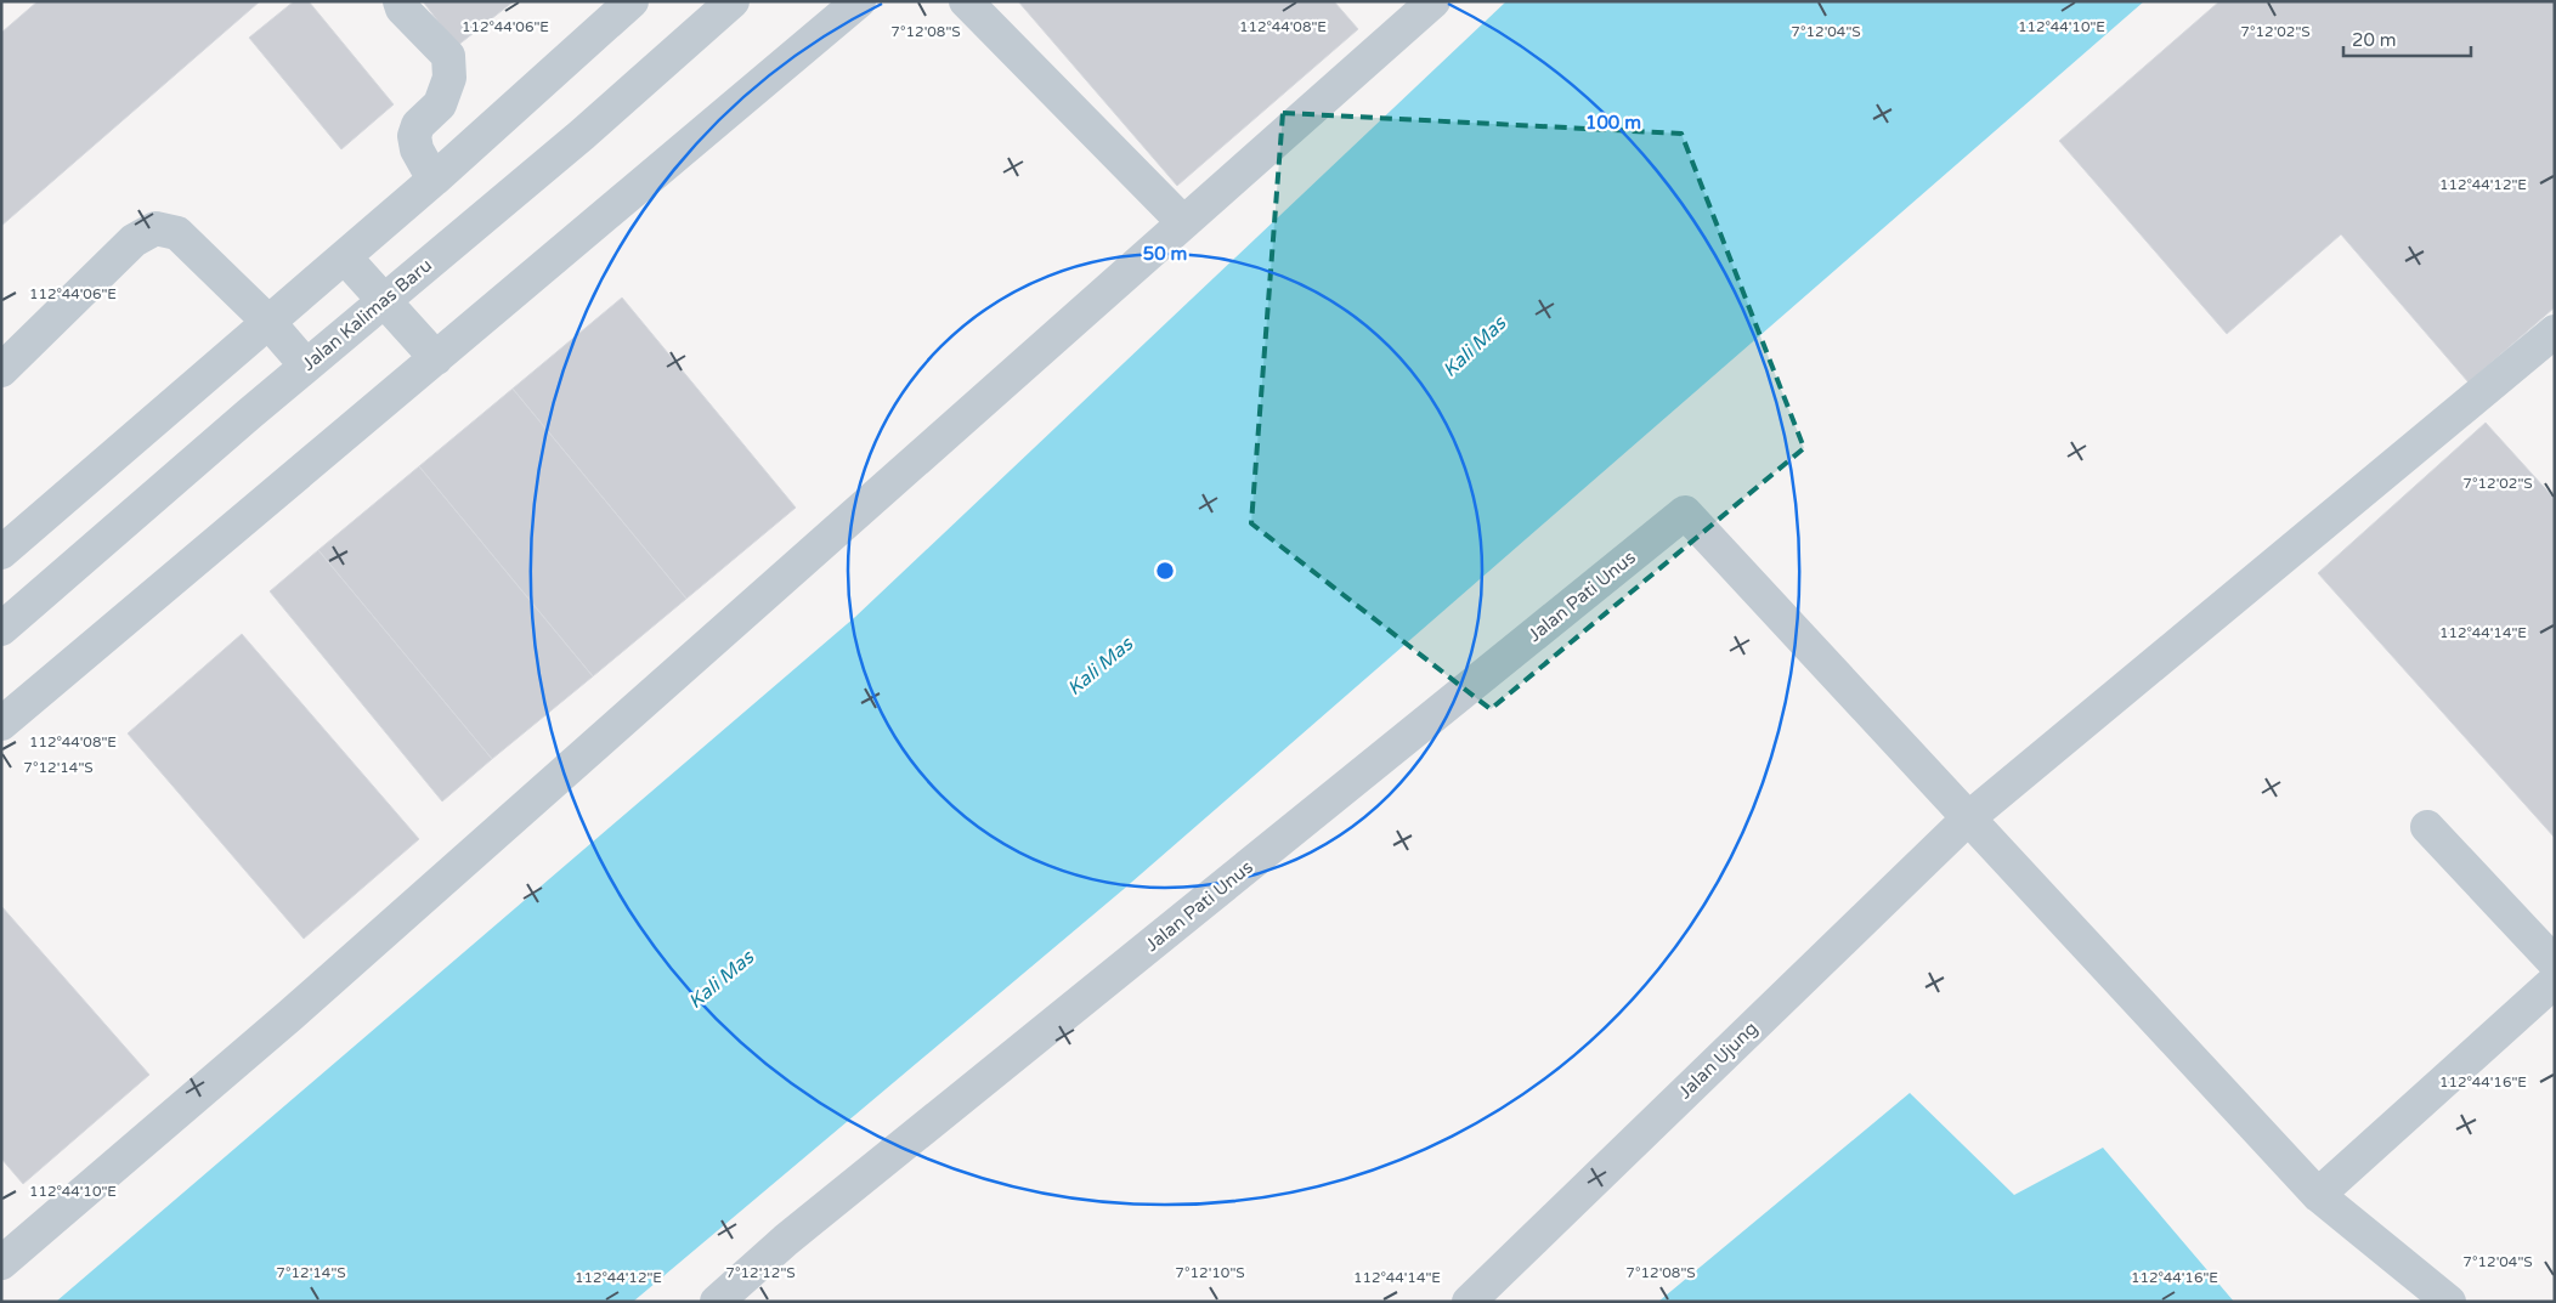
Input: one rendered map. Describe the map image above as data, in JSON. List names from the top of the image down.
{
  "streets": {
    "street": ["Jalan Kalimas Baru", "Jalan Pati Unus", "Jalan Ujung"]
  },
  "crossings": [
    ["Jalan Pati Unus", "Jalan Ujung"]
  ],
  "water": ["Kali Mas"],
  "scale_bar": "20 m",
  "coordinates": [
    "112°44'06\"E",
    "112°44'08\"E",
    "112°44'10\"E",
    "7°12'08\"S",
    "7°12'04\"S",
    "7°12'02\"S",
    "112°44'12\"E",
    "112°44'14\"E",
    "7°12'14\"S",
    "112°44'16\"E",
    "7°12'12\"S",
    "7°12'10\"S"
  ],
  "rings": ["100 m", "50 m"]
}
